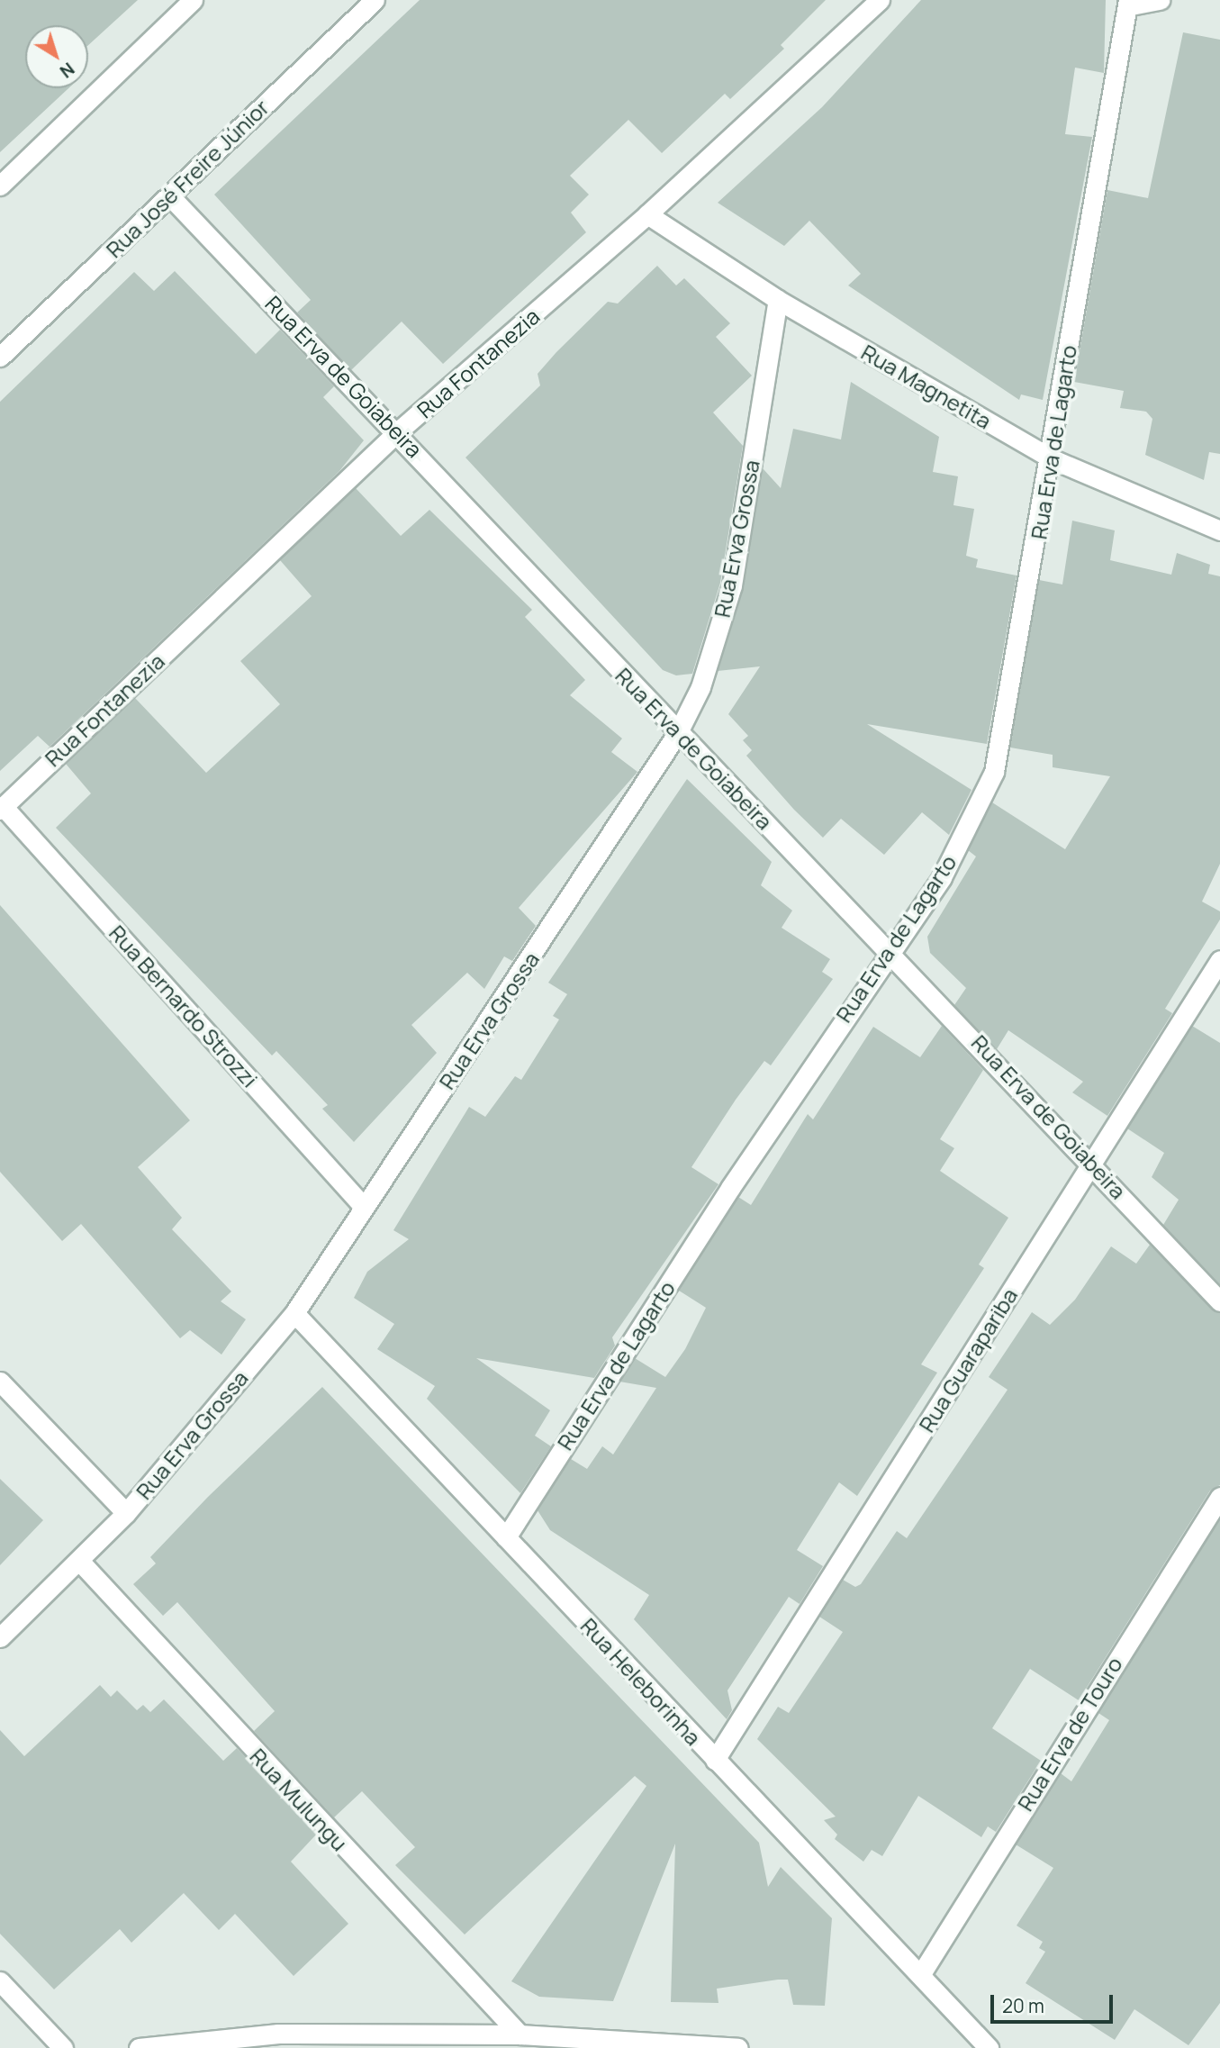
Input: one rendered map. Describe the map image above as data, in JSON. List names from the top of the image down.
{
  "streets": {
    "street": [
      "Rua José Freire Júnior",
      "Rua Fontanezia",
      "Rua Erva de Goiabeira",
      "Rua Magnetita",
      "Rua Erva de Lagarto",
      "Rua Erva Grossa",
      "Rua Bernardo Strozzi",
      "Rua Guarapariba",
      "Rua Heleborinha",
      "Rua Erva de Touro",
      "Rua Mulungu"
    ]
  },
  "crossings": [
    ["Rua José Freire Júnior", "Rua Erva de Goiabeira"],
    ["Rua Fontanezia", "Rua Erva de Goiabeira"],
    ["Rua Fontanezia", "Rua Magnetita"],
    ["Rua Fontanezia", "Rua Bernardo Strozzi"],
    ["Rua Erva de Goiabeira", "Rua Erva de Lagarto"],
    ["Rua Erva de Goiabeira", "Rua Erva Grossa"],
    ["Rua Erva de Goiabeira", "Rua Guarapariba"],
    ["Rua Magnetita", "Rua Erva de Lagarto"],
    ["Rua Magnetita", "Rua Erva Grossa"],
    ["Rua Erva de Lagarto", "Rua Heleborinha"],
    ["Rua Erva Grossa", "Rua Bernardo Strozzi"],
    ["Rua Erva Grossa", "Rua Heleborinha"],
    ["Rua Erva Grossa", "Rua Mulungu"],
    ["Rua Guarapariba", "Rua Heleborinha"],
    ["Rua Heleborinha", "Rua Erva de Touro"]
  ],
  "scale_bar": "20 m",
  "north": "bottom right"
}
